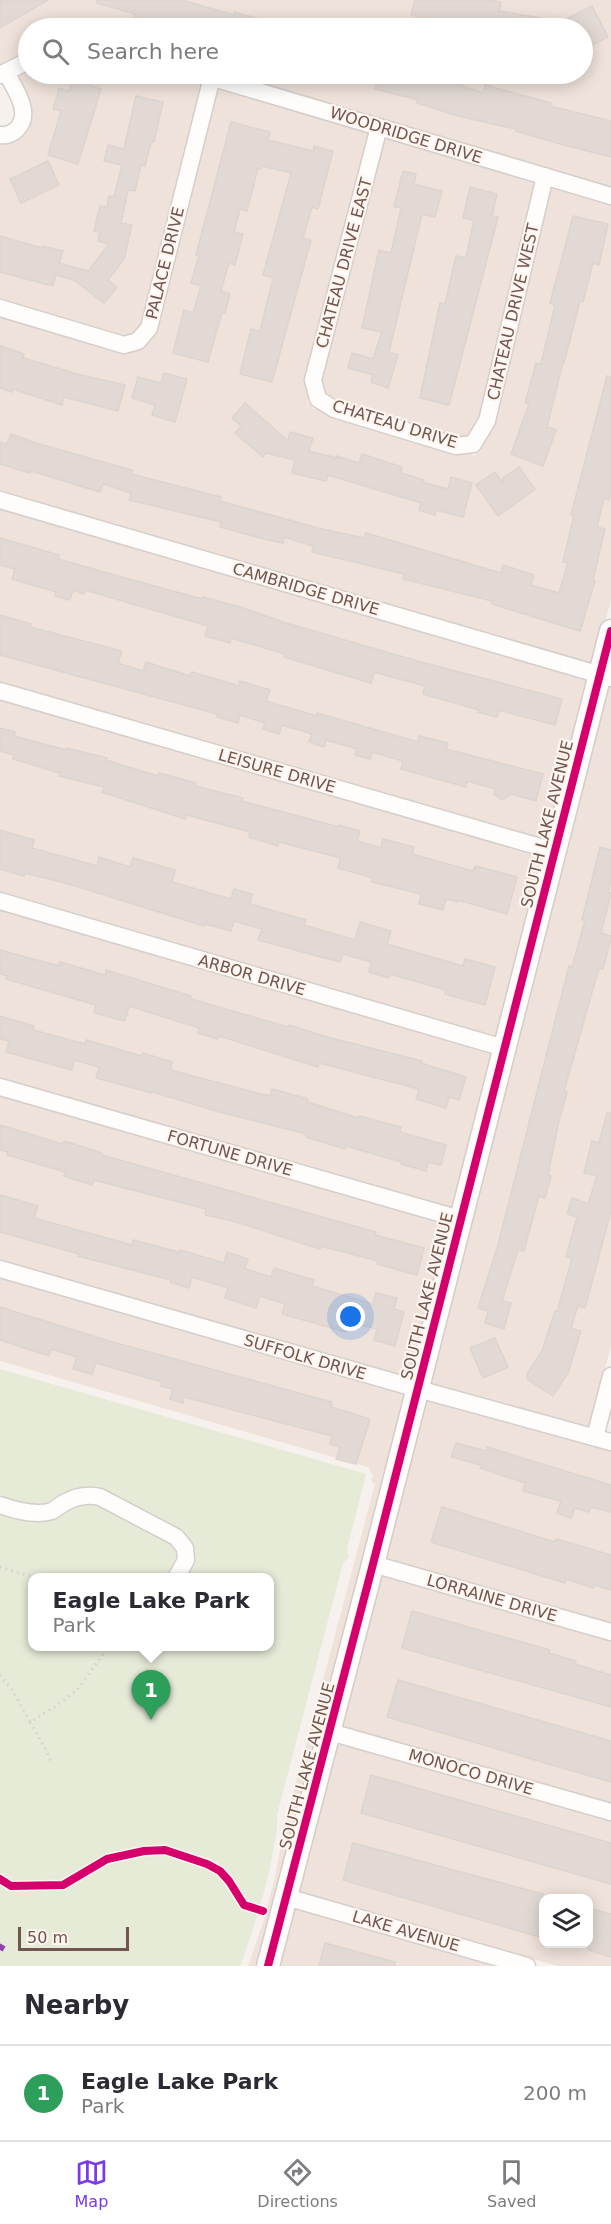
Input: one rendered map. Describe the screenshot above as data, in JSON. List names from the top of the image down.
{
  "streets": {
    "street": [
      "WOODRIDGE DRIVE",
      "PALACE DRIVE",
      "CHATEAU DRIVE EAST",
      "CHATEAU DRIVE WEST",
      "CHATEAU DRIVE",
      "CAMBRIDGE DRIVE",
      "LEISURE DRIVE",
      "SOUTH LAKE AVENUE",
      "ARBOR DRIVE",
      "FORTUNE DRIVE",
      "SUFFOLK DRIVE",
      "LORRAINE DRIVE",
      "MONOCO DRIVE",
      "LAKE AVENUE"
    ]
  },
  "crossings": [
    ["WOODRIDGE DRIVE", "CHATEAU DRIVE EAST"],
    ["WOODRIDGE DRIVE", "CHATEAU DRIVE WEST"],
    ["CHATEAU DRIVE EAST", "CHATEAU DRIVE"],
    ["CHATEAU DRIVE WEST", "CHATEAU DRIVE"],
    ["CAMBRIDGE DRIVE", "SOUTH LAKE AVENUE"],
    ["LEISURE DRIVE", "SOUTH LAKE AVENUE"],
    ["SOUTH LAKE AVENUE", "ARBOR DRIVE"],
    ["SOUTH LAKE AVENUE", "FORTUNE DRIVE"],
    ["SOUTH LAKE AVENUE", "SUFFOLK DRIVE"],
    ["SOUTH LAKE AVENUE", "LORRAINE DRIVE"],
    ["SOUTH LAKE AVENUE", "MONOCO DRIVE"],
    ["SOUTH LAKE AVENUE", "LAKE AVENUE"]
  ],
  "scale_bar": "50 m",
  "page": {
    "search": "Search here",
    "popup": ["Eagle Lake Park", "Park"],
    "pins": "1",
    "scale": "50 m",
    "heading": "Nearby",
    "list": [
      {
        "mark": "1",
        "name": "Eagle Lake Park",
        "note": "Park",
        "value": "200 m"
      }
    ],
    "nav": ["Map", "Directions", "Saved"]
  }
}
